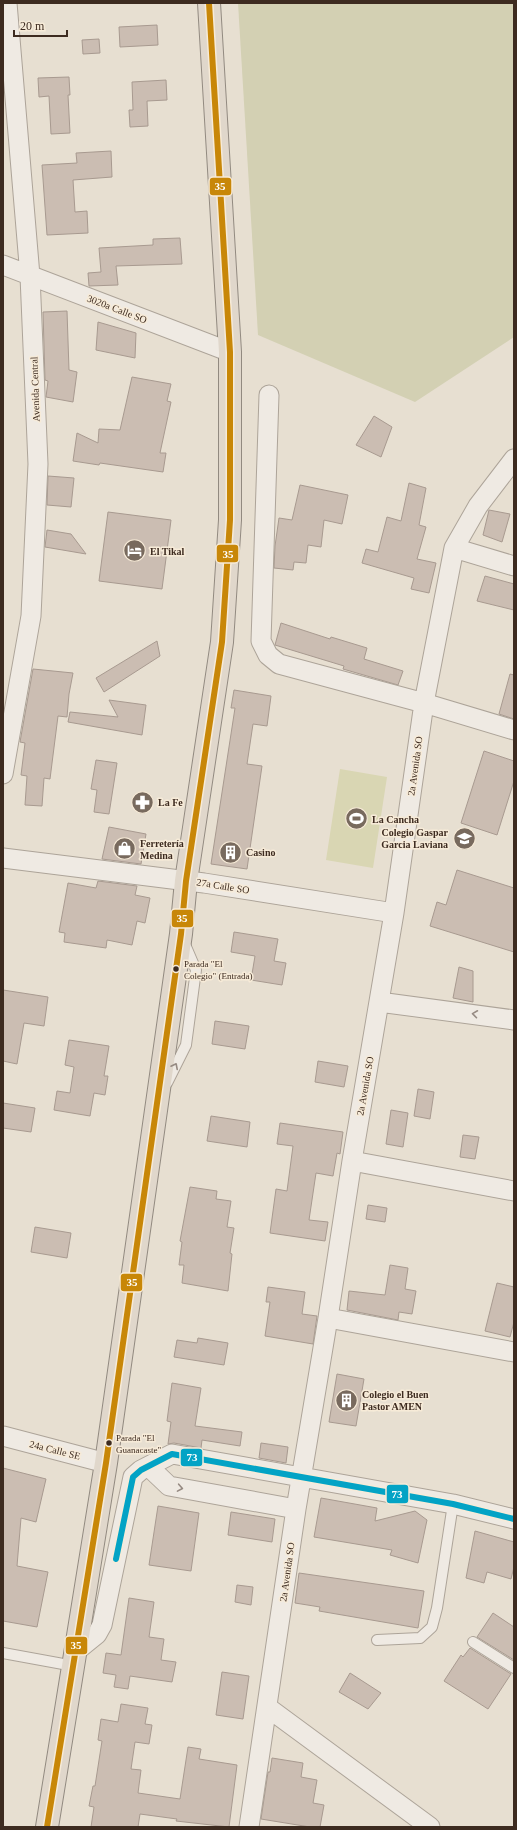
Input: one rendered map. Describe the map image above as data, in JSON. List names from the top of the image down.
{
  "streets": {
    "street": [
      "3020a Calle SO",
      "Avenida Central",
      "2a Avenida SO",
      "27a Calle SO",
      "24a Calle SE"
    ]
  },
  "crossings": [
    ["3020a Calle SO", "Avenida Central"],
    ["2a Avenida SO", "27a Calle SO"]
  ],
  "places": {
    "hotel": ["El Tikal"],
    "pharmacy": ["La Fe"],
    "sports": ["La Cancha"],
    "school or university": ["Colegio Gaspar Garcia Laviana"],
    "shop": ["Ferretería Medina"],
    "building": ["Casino", "Colegio el Buen Pastor AMEN"],
    "other": ["Parada \"El Colegio\" (Entrada)", "Parada \"El Guanacaste\""]
  },
  "lines": ["transit line 35", "transit line 73"],
  "scale_bar": "20 m"
}
